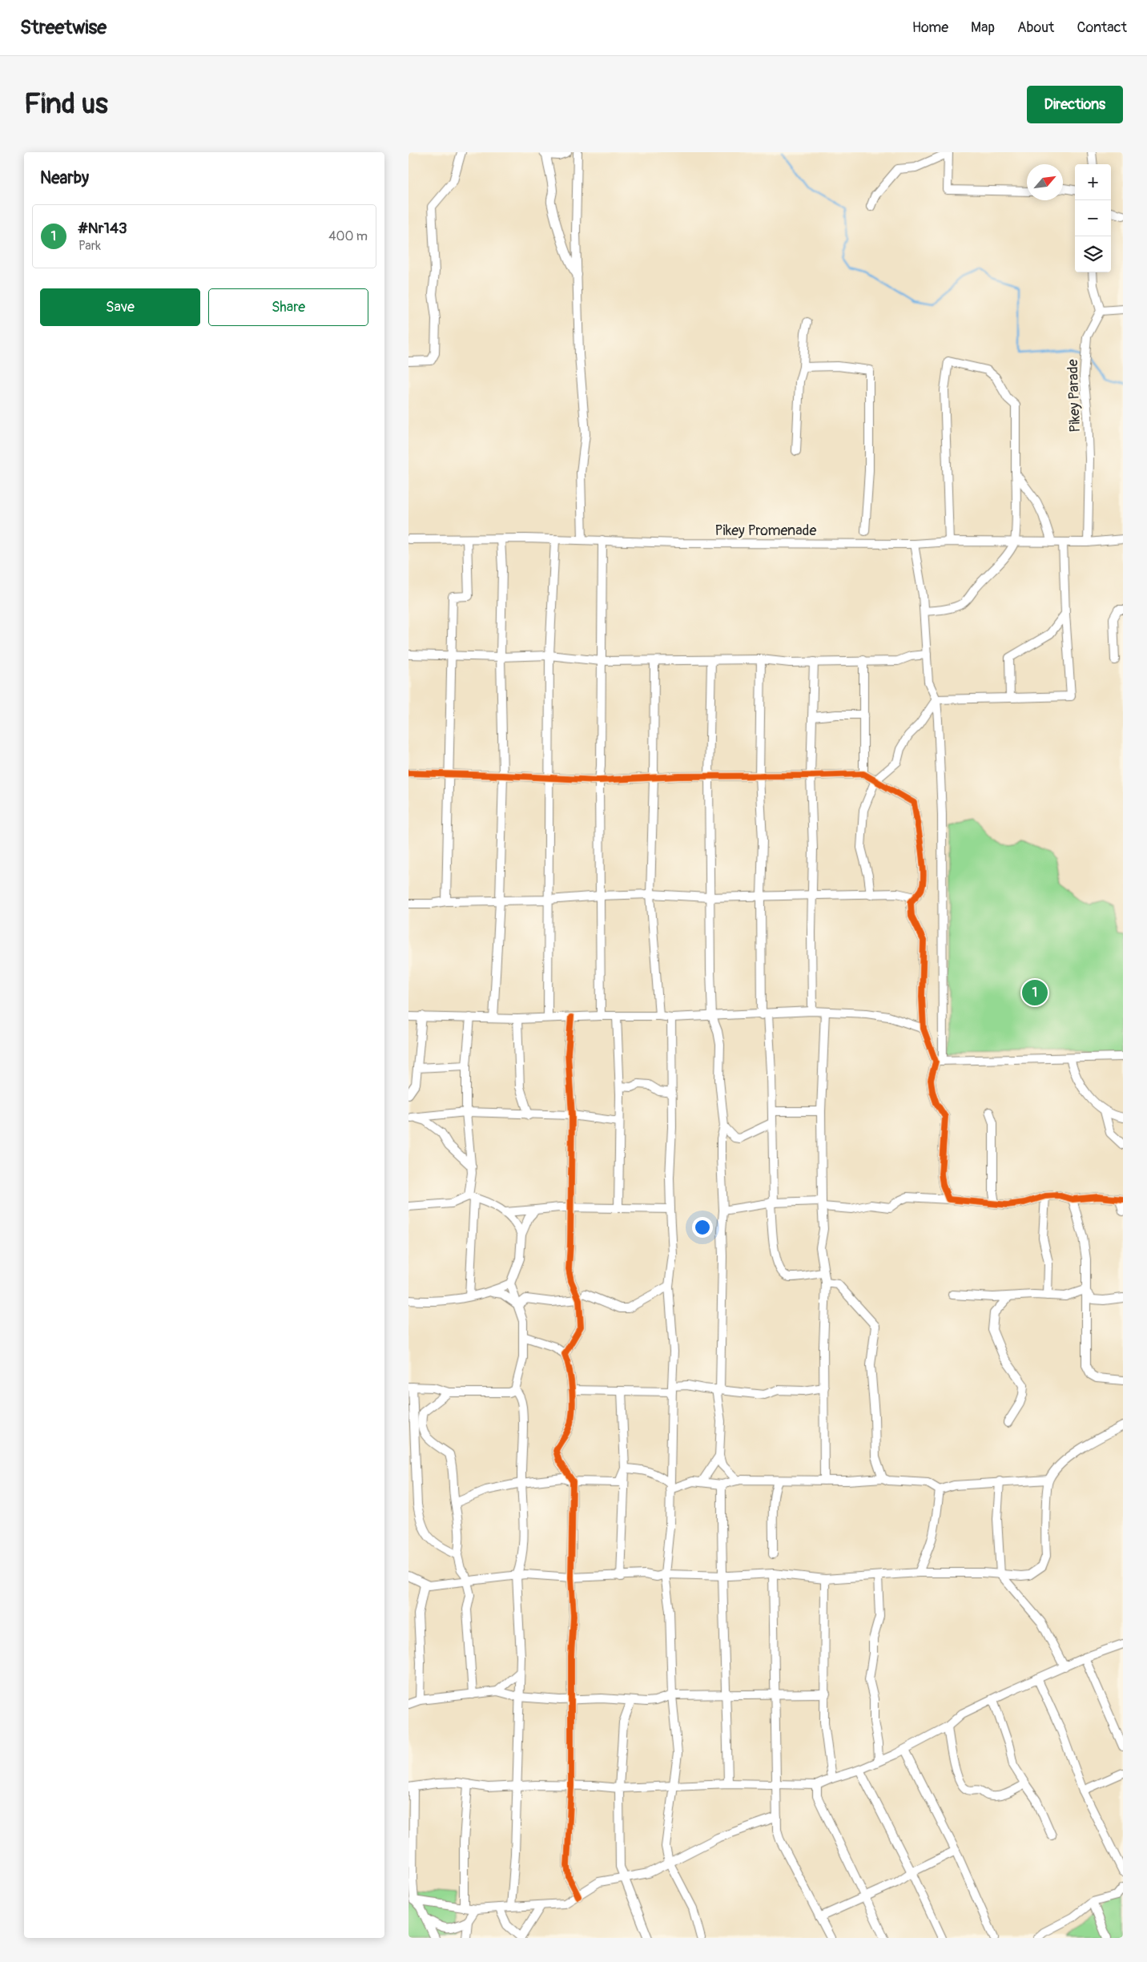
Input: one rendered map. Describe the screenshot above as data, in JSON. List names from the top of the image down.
{
  "streets": {
    "street": ["Pikey Parade", "Pikey Promenade"]
  },
  "crossings": [
    ["Pikey Parade", "Pikey Promenade"]
  ],
  "north": "top right",
  "page": {
    "header": "Streetwise",
    "nav": [
      "Home",
      "Map",
      "About",
      "Contact"
    ],
    "buttons": [
      "Directions",
      ["Save", "Share"]
    ],
    "title": "Find us",
    "heading": "Nearby",
    "map_buttons": ["+", "−"],
    "list": [
      {
        "mark": "1",
        "name": "#Nr143",
        "note": "Park",
        "value": "400 m"
      }
    ],
    "pins": "1"
  }
}
